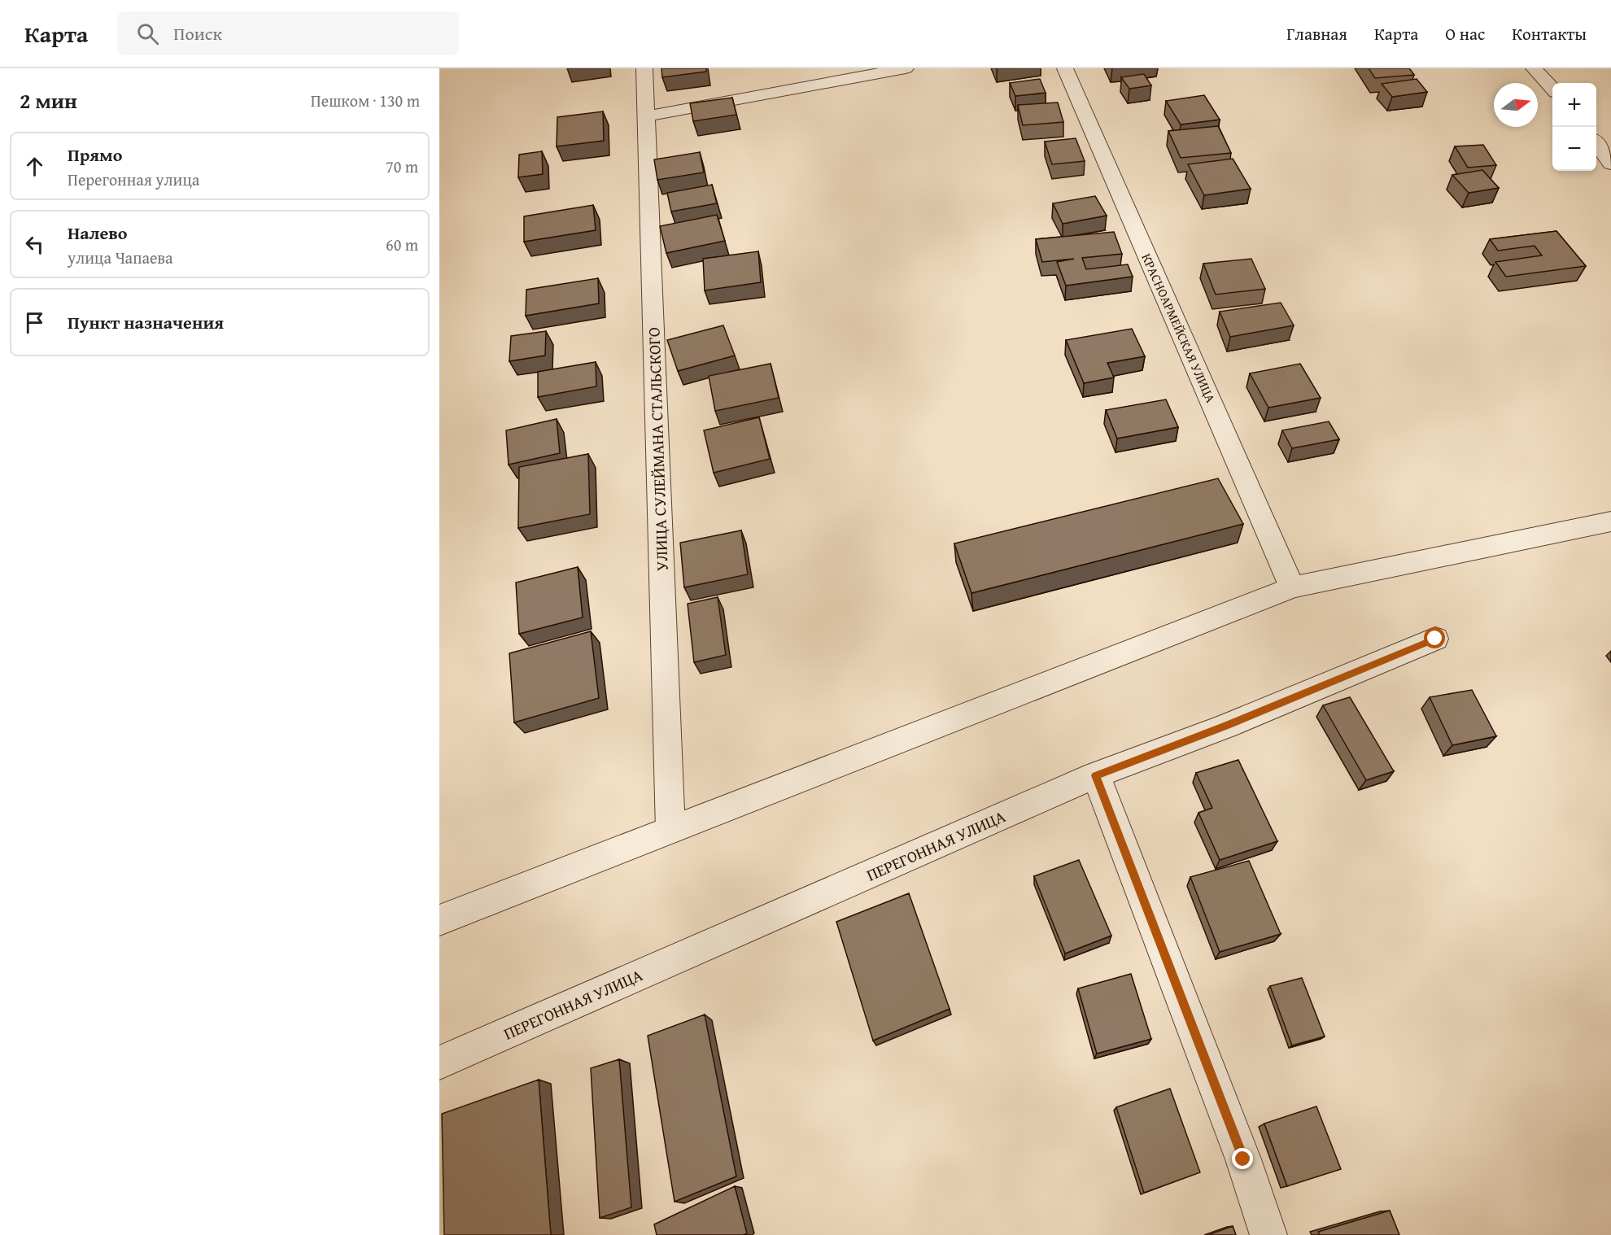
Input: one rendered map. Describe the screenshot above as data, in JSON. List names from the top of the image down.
{
  "streets": {
    "street": ["КРАСНОАРМЕЙСКАЯ УЛИЦА", "УЛИЦА СУЛЕЙМАНА СТАЛЬСКОГО", "ПЕРЕГОННАЯ УЛИЦА"]
  },
  "north": "right",
  "page": {
    "header": "Карта",
    "search": "Поиск",
    "nav": [
      "Главная",
      "Карта",
      "О нас",
      "Контакты"
    ],
    "heading": ["2 мин", "Пешком · 130 m"],
    "map_buttons": ["+", "−"],
    "list": [
      ["Прямо", "Перегонная улица", "70 m"],
      ["Налево", "улица Чапаева", "60 m"],
      "Пункт назначения"
    ]
  }
}
